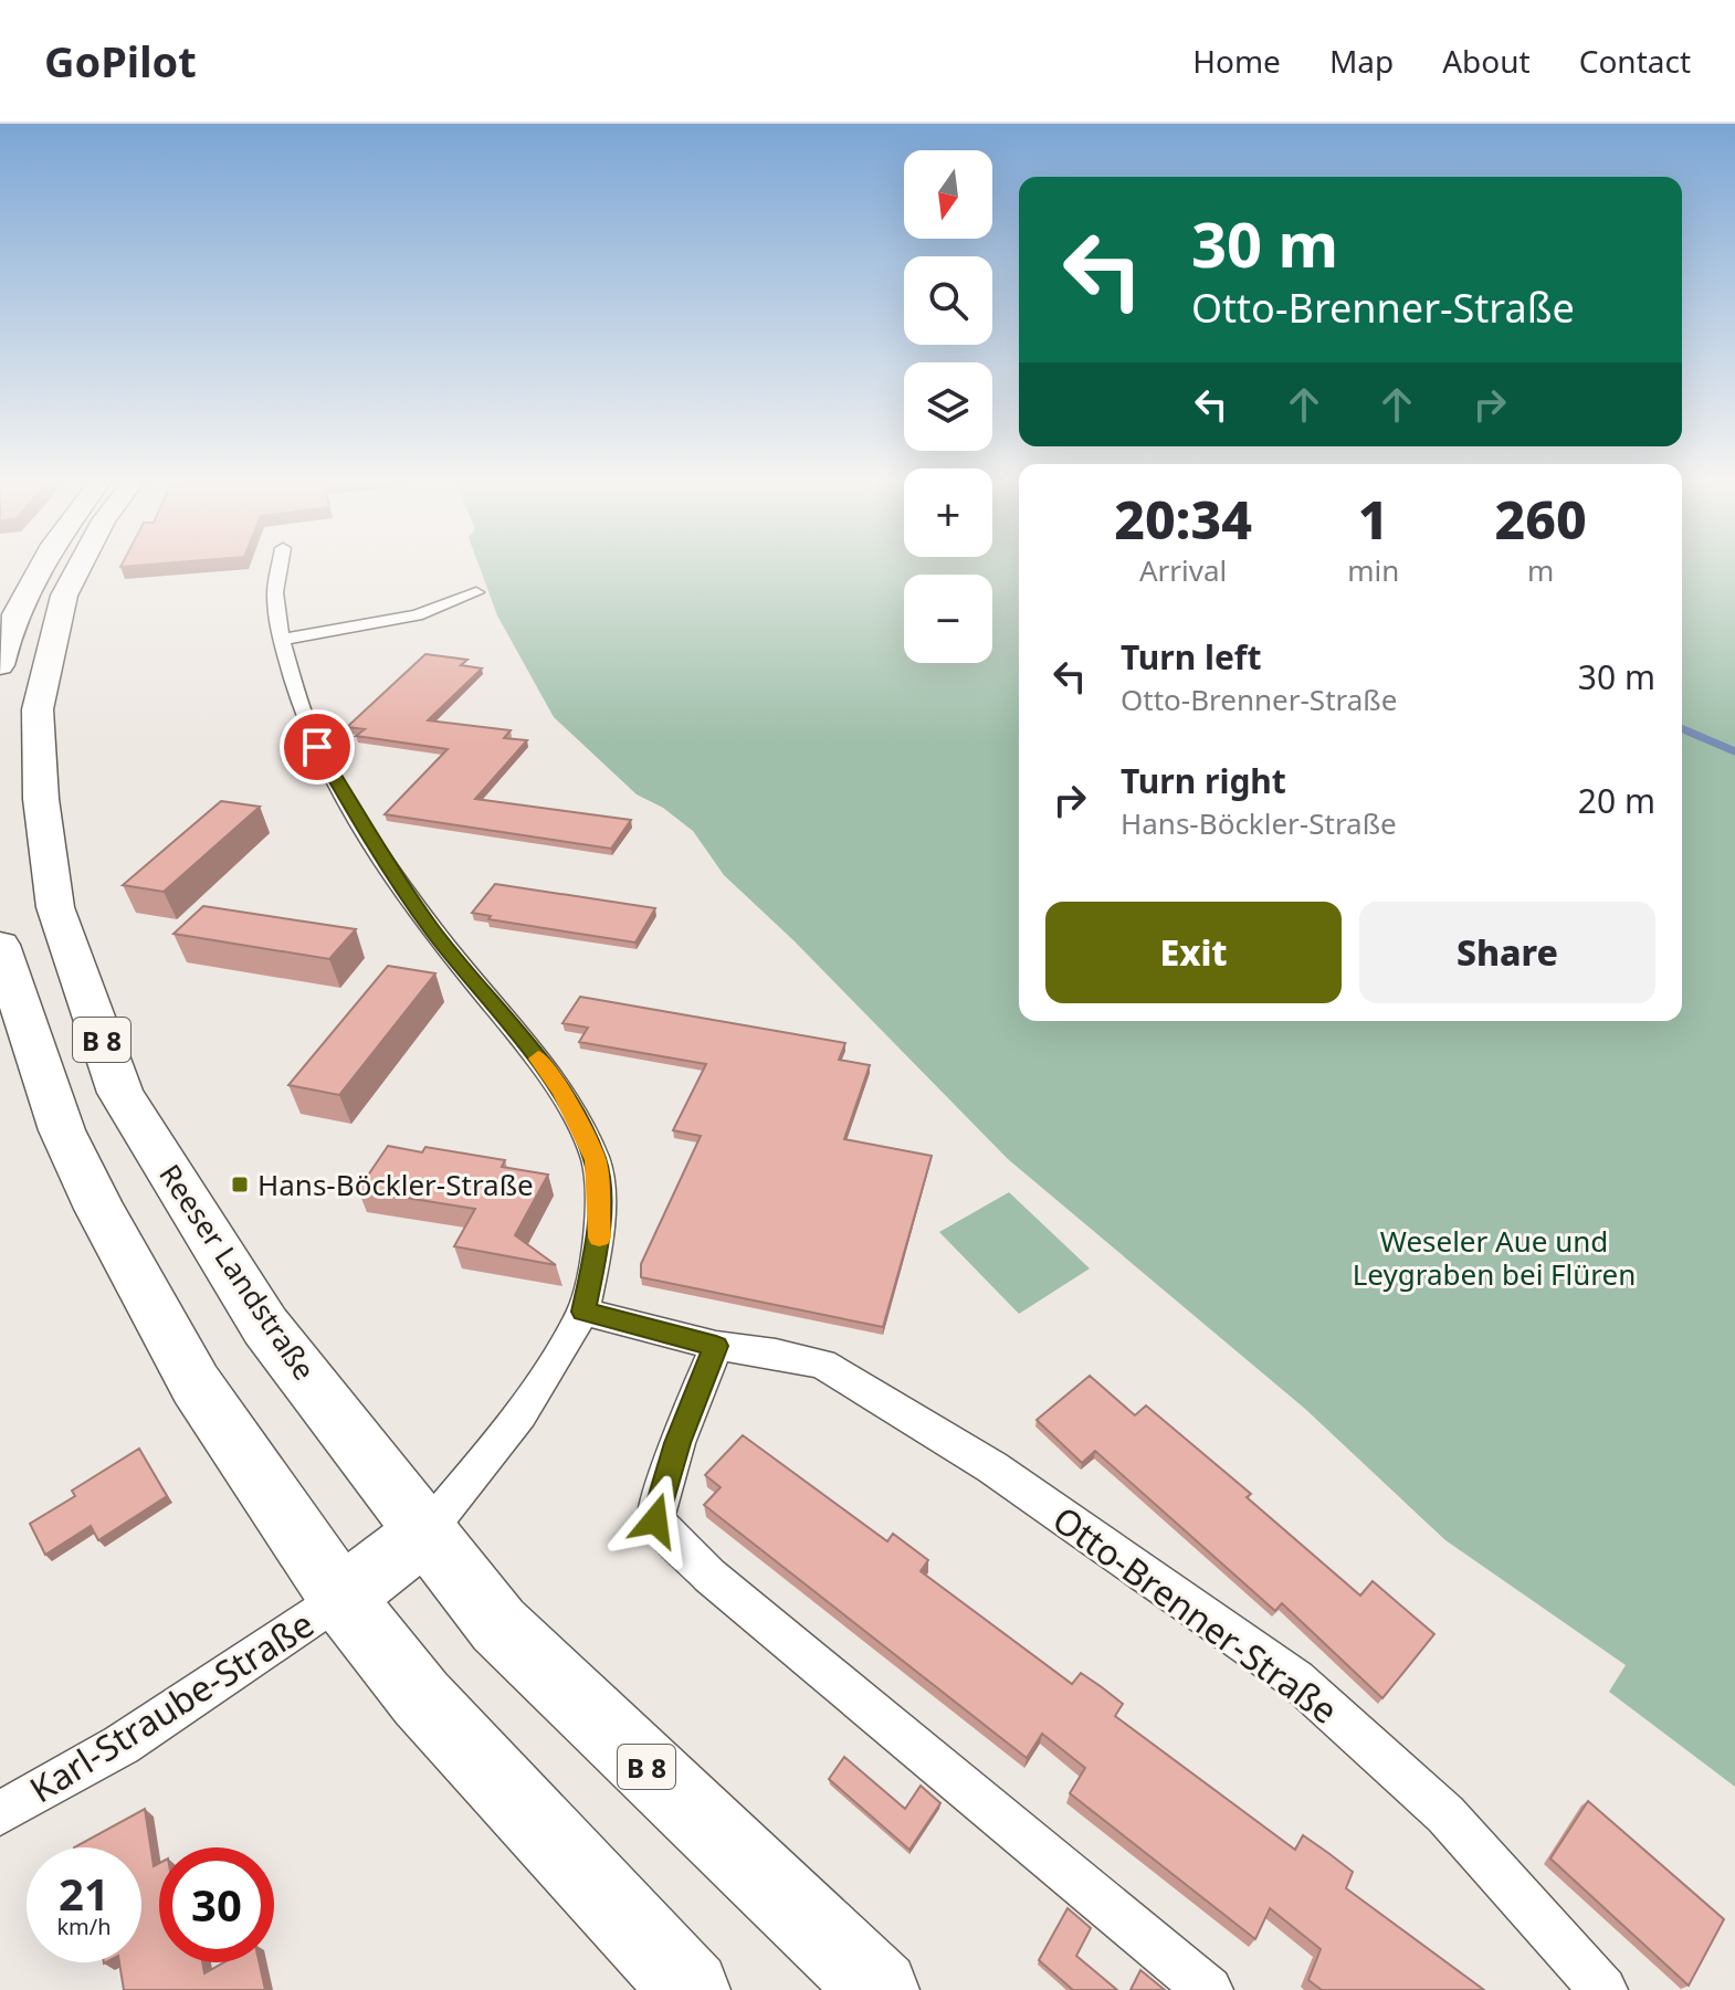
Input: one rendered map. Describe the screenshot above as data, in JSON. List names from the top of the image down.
{
  "streets": {
    "main road": ["B 8", "Reeser Landstraße"],
    "street": ["Otto-Brenner-Straße", "Karl-Straube-Straße"]
  },
  "crossings": [
    ["B 8", "Karl-Straube-Straße"]
  ],
  "parks": ["Weseler Aue und Leygraben bei Flüren"],
  "places": {
    "transit": ["Hans-Böckler-Straße"]
  },
  "north": "bottom",
  "page": {
    "header": "GoPilot",
    "nav": [
      "Home",
      "Map",
      "About",
      "Contact"
    ],
    "map_buttons": ["+", "−"],
    "turn": ["30 m", "Otto-Brenner-Straße"],
    "eta": [
      "20:34",
      "Arrival",
      "1",
      "min",
      "260",
      "m"
    ],
    "list": [
      {
        "name": "Turn left",
        "note": "Otto-Brenner-Straße",
        "value": "30 m"
      },
      {
        "name": "Turn right",
        "note": "Hans-Böckler-Straße",
        "value": "20 m"
      }
    ],
    "buttons": ["Exit", "Share"],
    "speed": "21 km/h",
    "limit": "30"
  }
}
